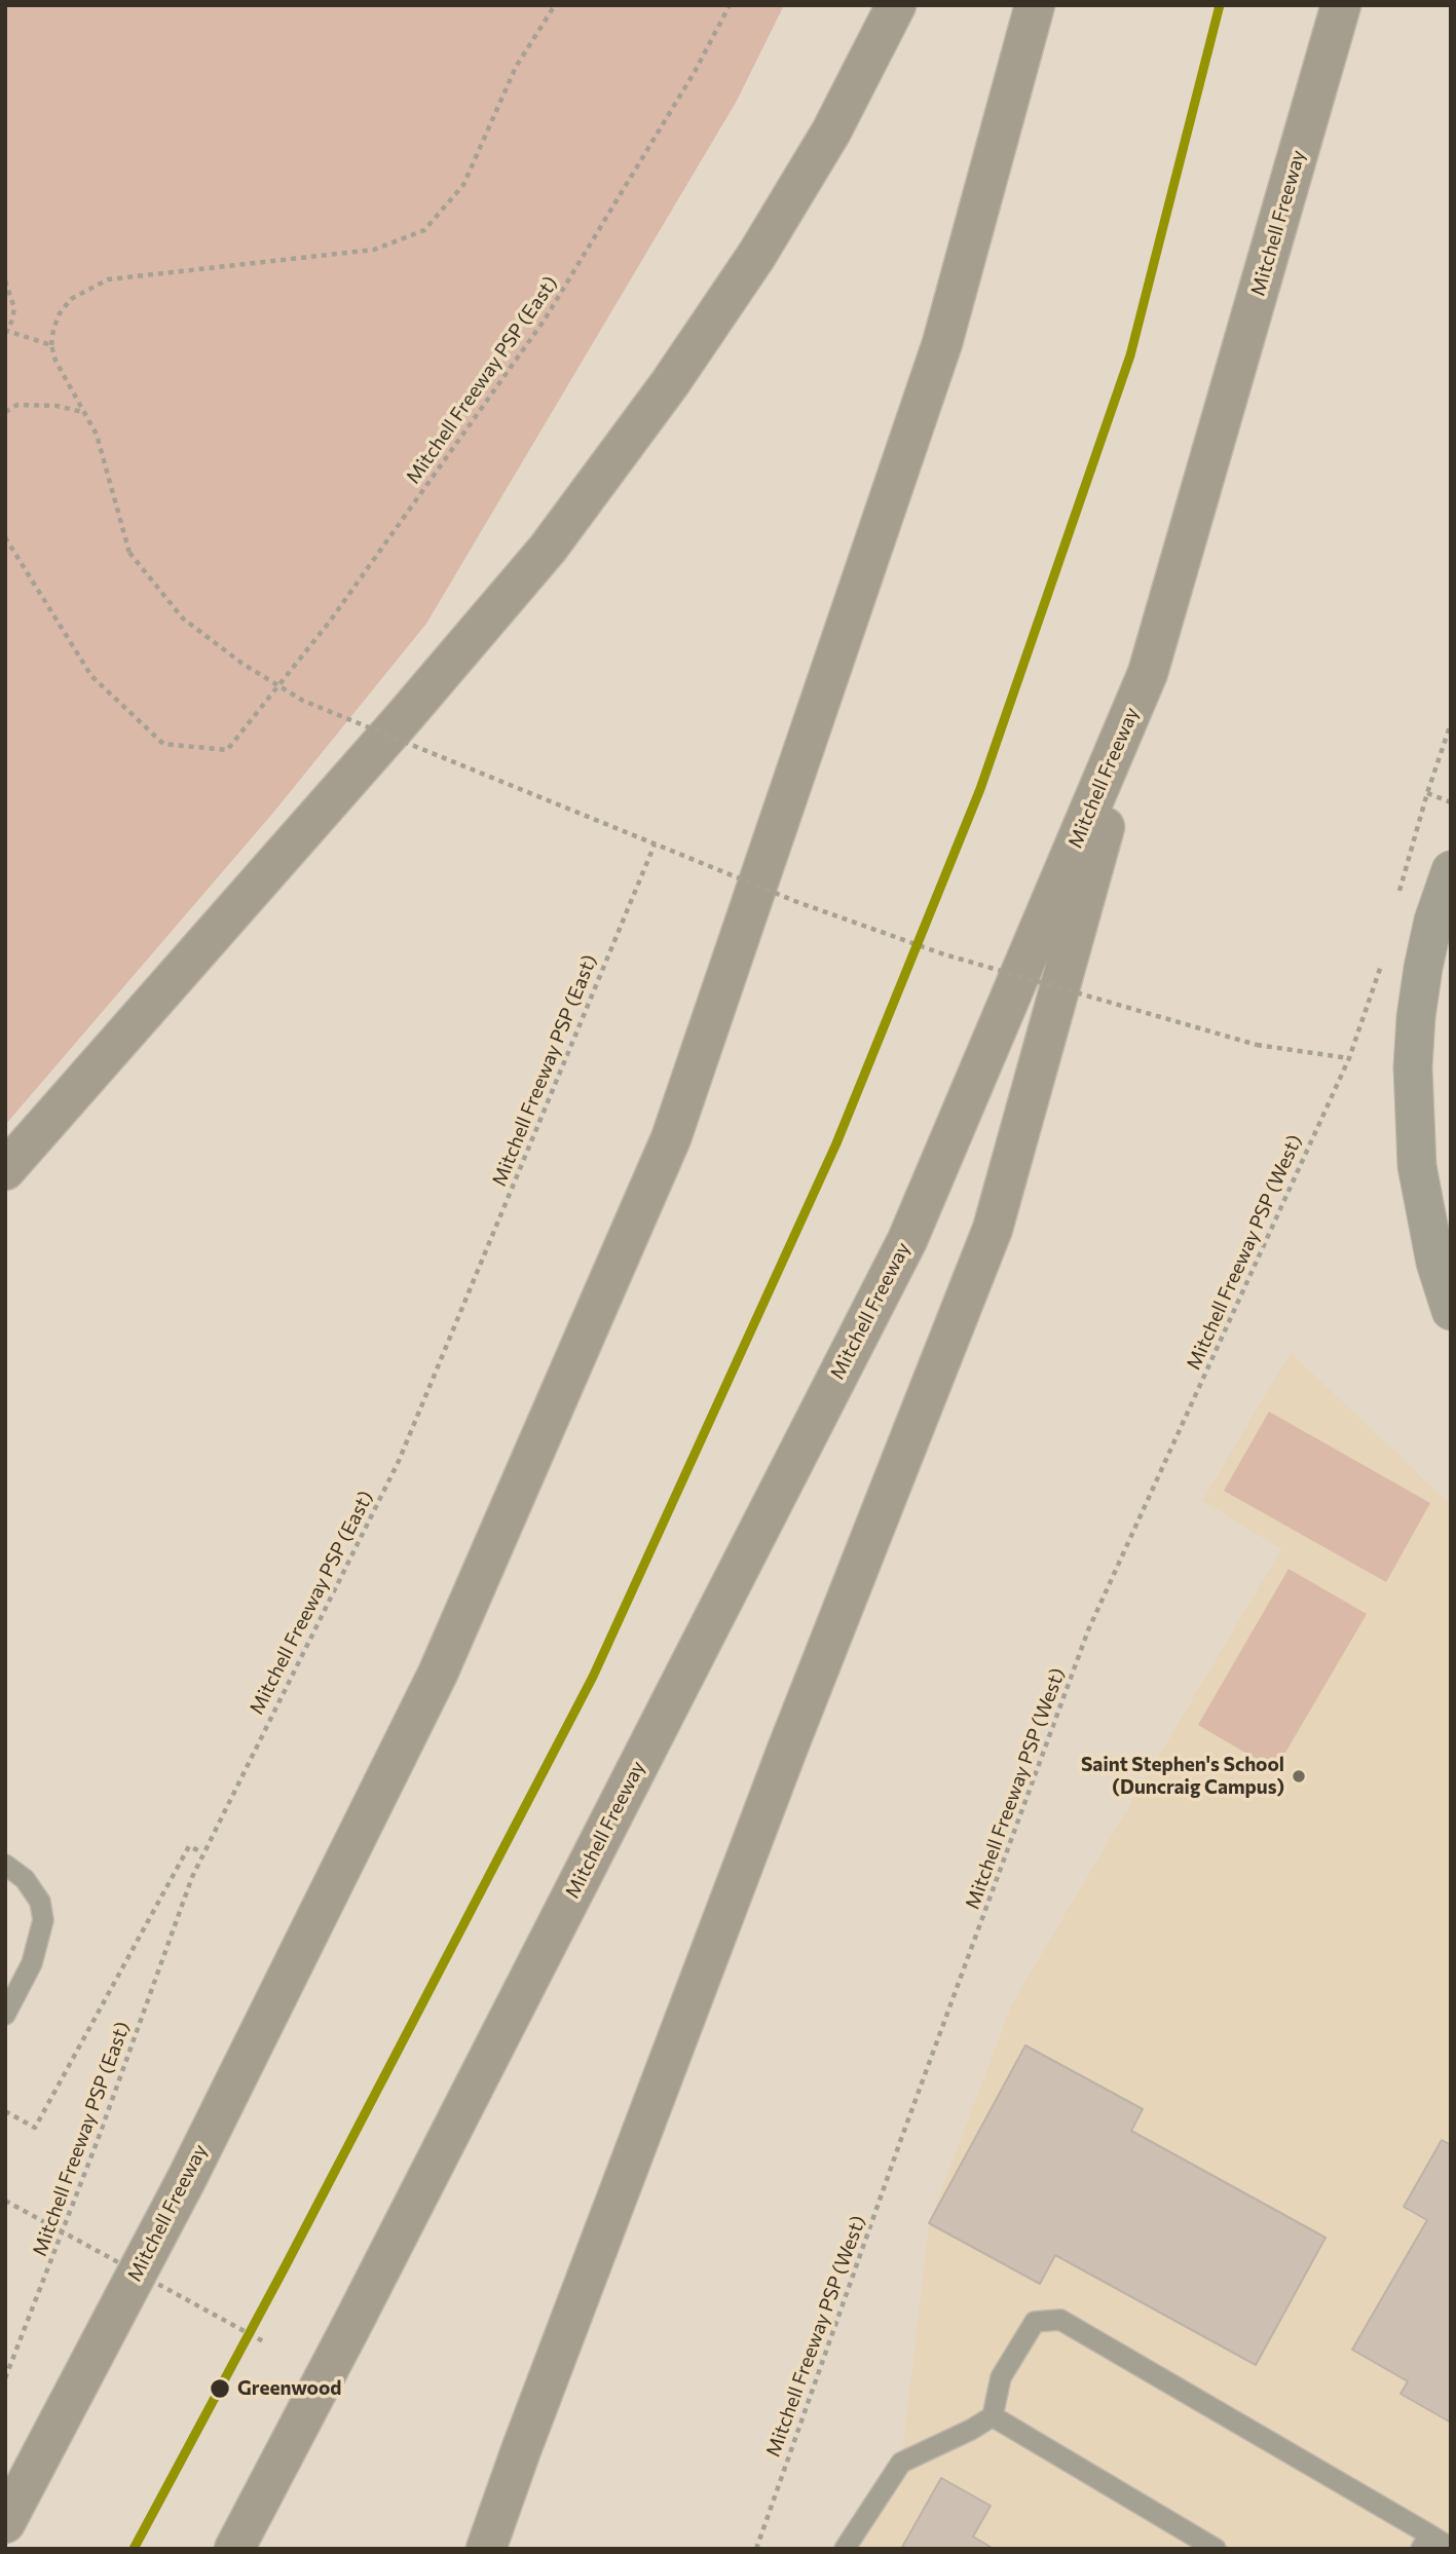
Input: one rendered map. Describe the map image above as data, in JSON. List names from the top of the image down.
{
  "streets": {
    "highway": ["Mitchell Freeway"],
    "path": ["Mitchell Freeway PSP (East)", "Mitchell Freeway PSP (West)"]
  },
  "crossings": [
    ["Mitchell Freeway PSP (East)", "Mitchell Freeway PSP (West)"]
  ],
  "places": ["Saint Stephen's School (Duncraig Campus)", "Greenwood"]
}
